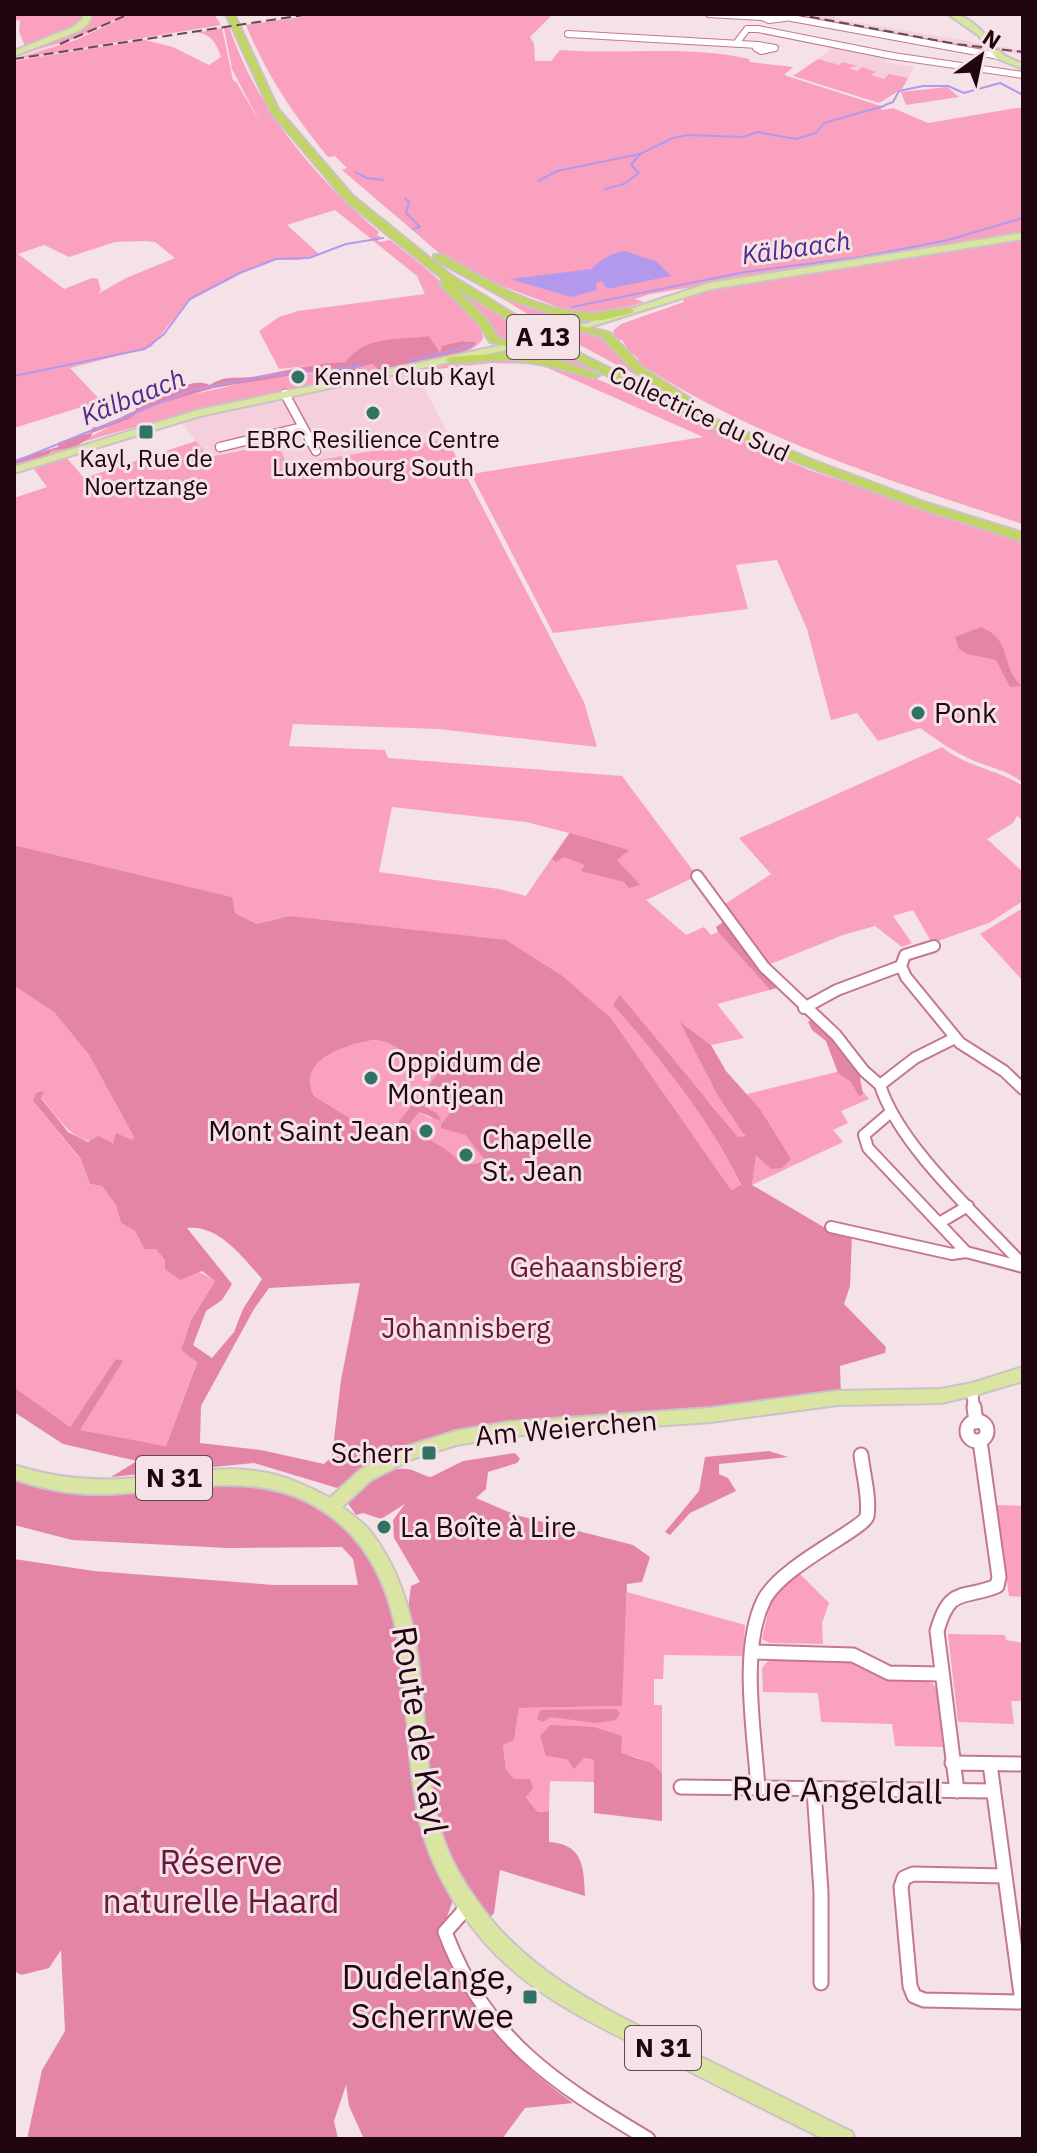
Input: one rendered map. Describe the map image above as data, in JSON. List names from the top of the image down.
{
  "streets": {
    "highway": ["A 13", "Collectrice du Sud"],
    "main road": ["Am Weierchen", "N 31", "Route de Kayl"],
    "street": ["Rue Angeldall"]
  },
  "crossings": [
    ["A 13", "Collectrice du Sud"],
    ["Am Weierchen", "N 31"],
    ["Am Weierchen", "Route de Kayl"],
    ["N 31", "Route de Kayl"]
  ],
  "water": ["Kälbaach"],
  "parks": ["Gehaansbierg", "Johannisberg", "Réserve naturelle Haard"],
  "places": {
    "other": [
      "Kennel Club Kayl",
      "EBRC Resilience Centre Luxembourg South",
      "Ponk",
      "Oppidum de Montjean",
      "Mont Saint Jean",
      "Chapelle St. Jean",
      "La Boîte à Lire"
    ],
    "transit": ["Kayl, Rue de Noertzange", "Scherr", "Dudelange, Scherrwee"]
  },
  "north": "top right"
}
